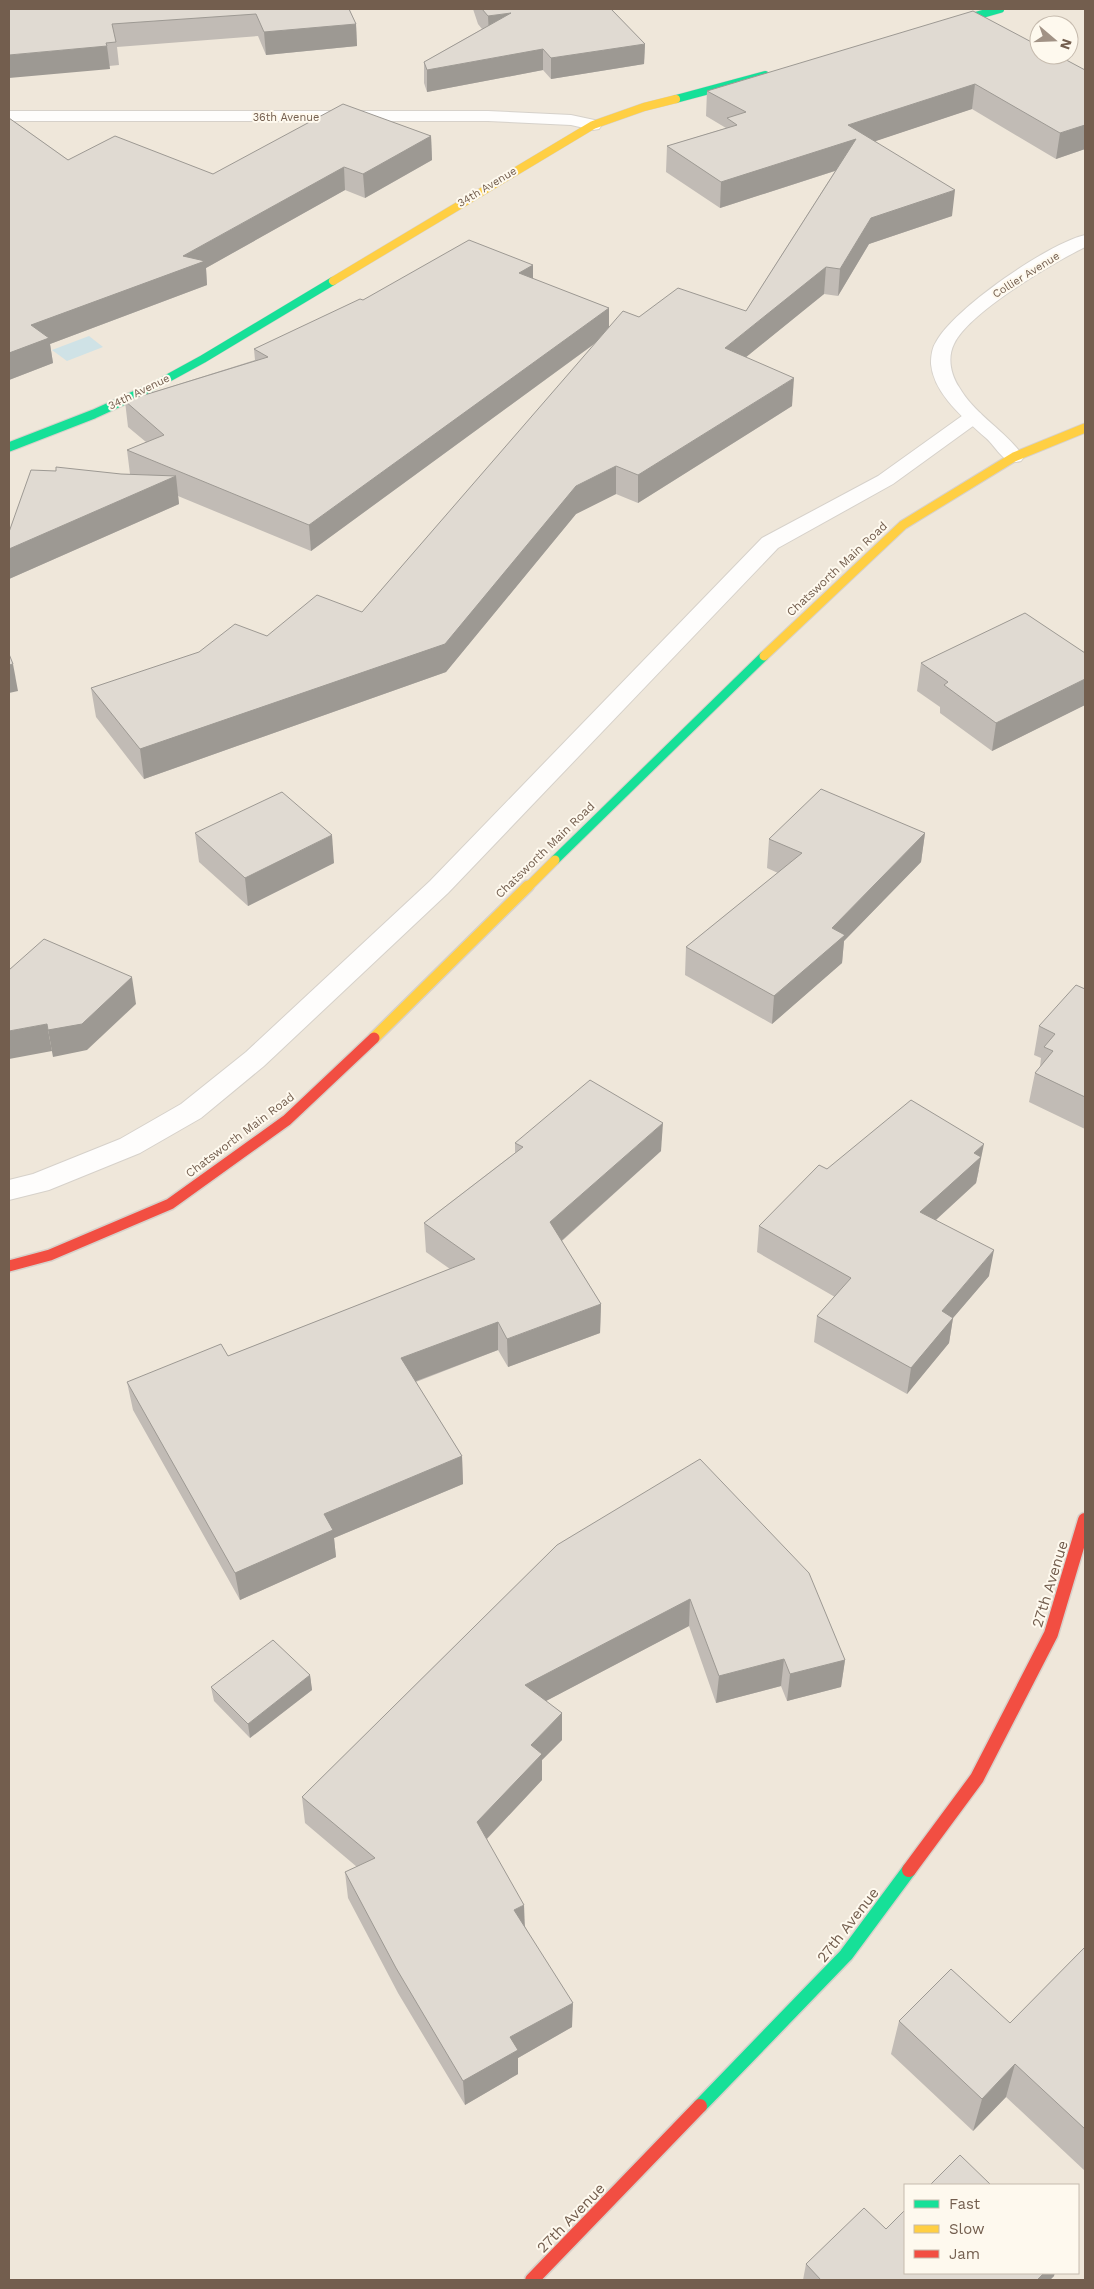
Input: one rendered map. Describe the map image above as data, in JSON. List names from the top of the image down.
{
  "streets": {
    "street": [
      "36th Avenue",
      "34th Avenue",
      "Collier Avenue",
      "Chatsworth Main Road",
      "27th Avenue"
    ]
  },
  "crossings": [
    ["36th Avenue", "34th Avenue"],
    ["Collier Avenue", "Chatsworth Main Road"]
  ],
  "legend": ["Fast", "Slow", "Jam"],
  "north": "right"
}
